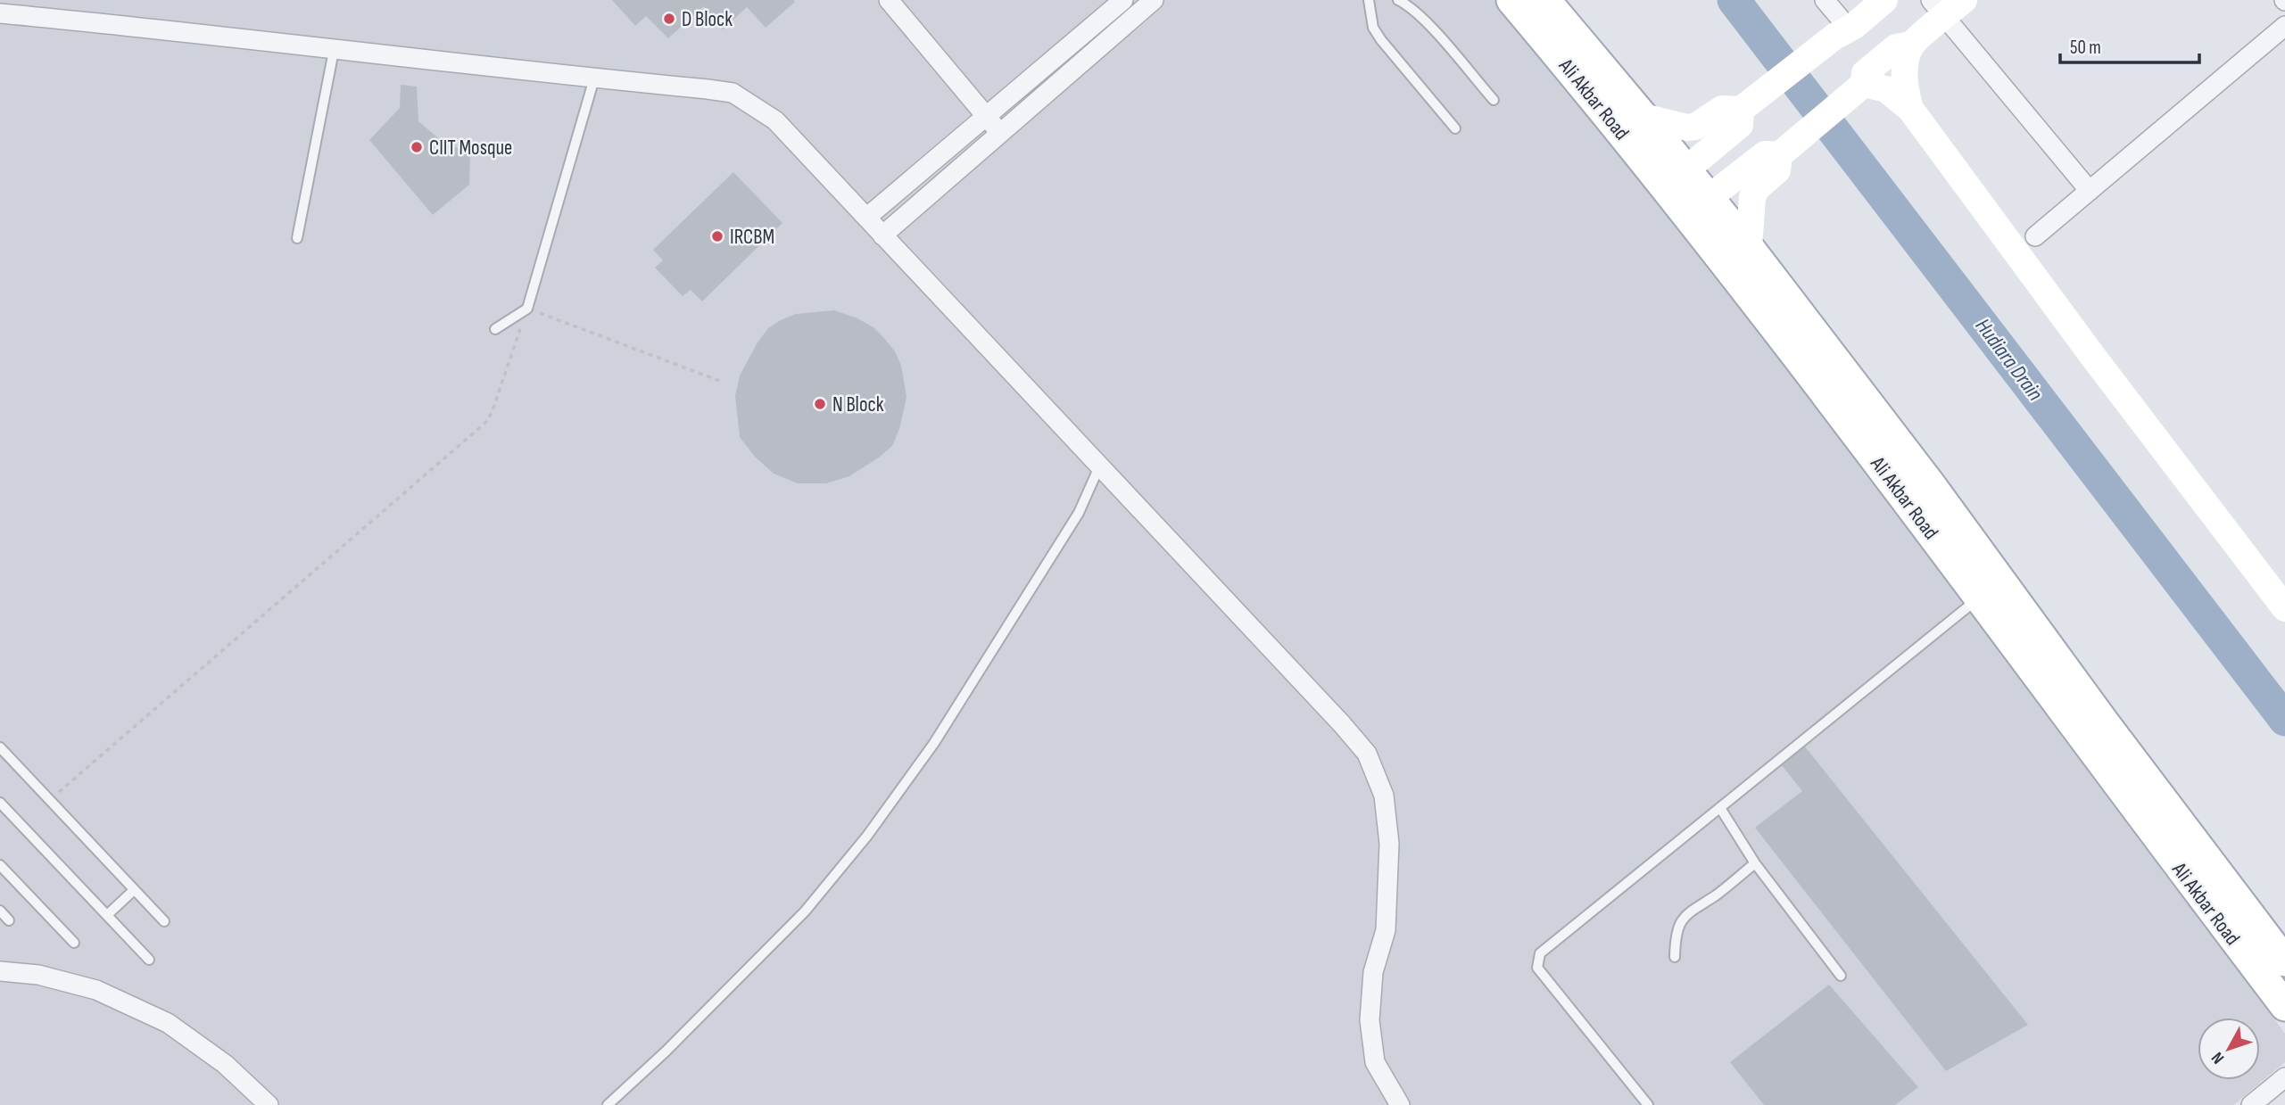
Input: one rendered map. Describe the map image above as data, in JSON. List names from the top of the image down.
{
  "streets": {
    "main road": ["Ali Akbar Road"]
  },
  "water": ["Hudiara Drain"],
  "places": [
    "D Block",
    "CIIT Mosque",
    "IRCBM",
    "N Block"
  ],
  "scale_bar": "50 m",
  "north": "bottom left"
}
